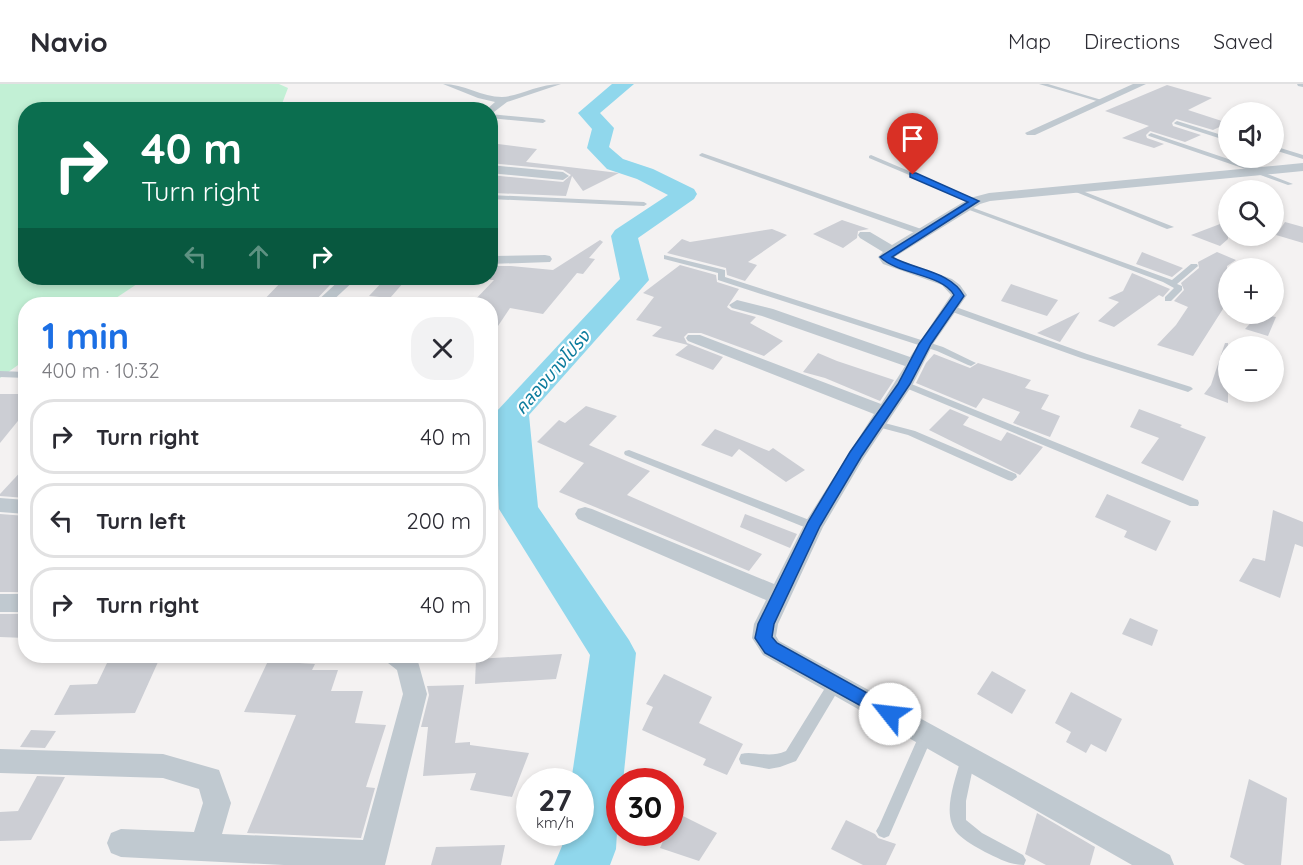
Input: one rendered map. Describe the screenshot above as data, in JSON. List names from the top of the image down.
{
  "water": ["คลองบางโปรง"],
  "page": {
    "header": "Navio",
    "nav": ["Map", "Directions", "Saved"],
    "map_buttons": ["+", "−"],
    "turn": ["40 m", "Turn right"],
    "heading": ["1 min", "400 m · 10:32"],
    "list": [
      {
        "name": "Turn right",
        "value": "40 m"
      },
      {
        "name": "Turn left",
        "value": "200 m"
      },
      {
        "name": "Turn right",
        "value": "40 m"
      }
    ],
    "speed": "27 km/h",
    "limit": "30"
  }
}
